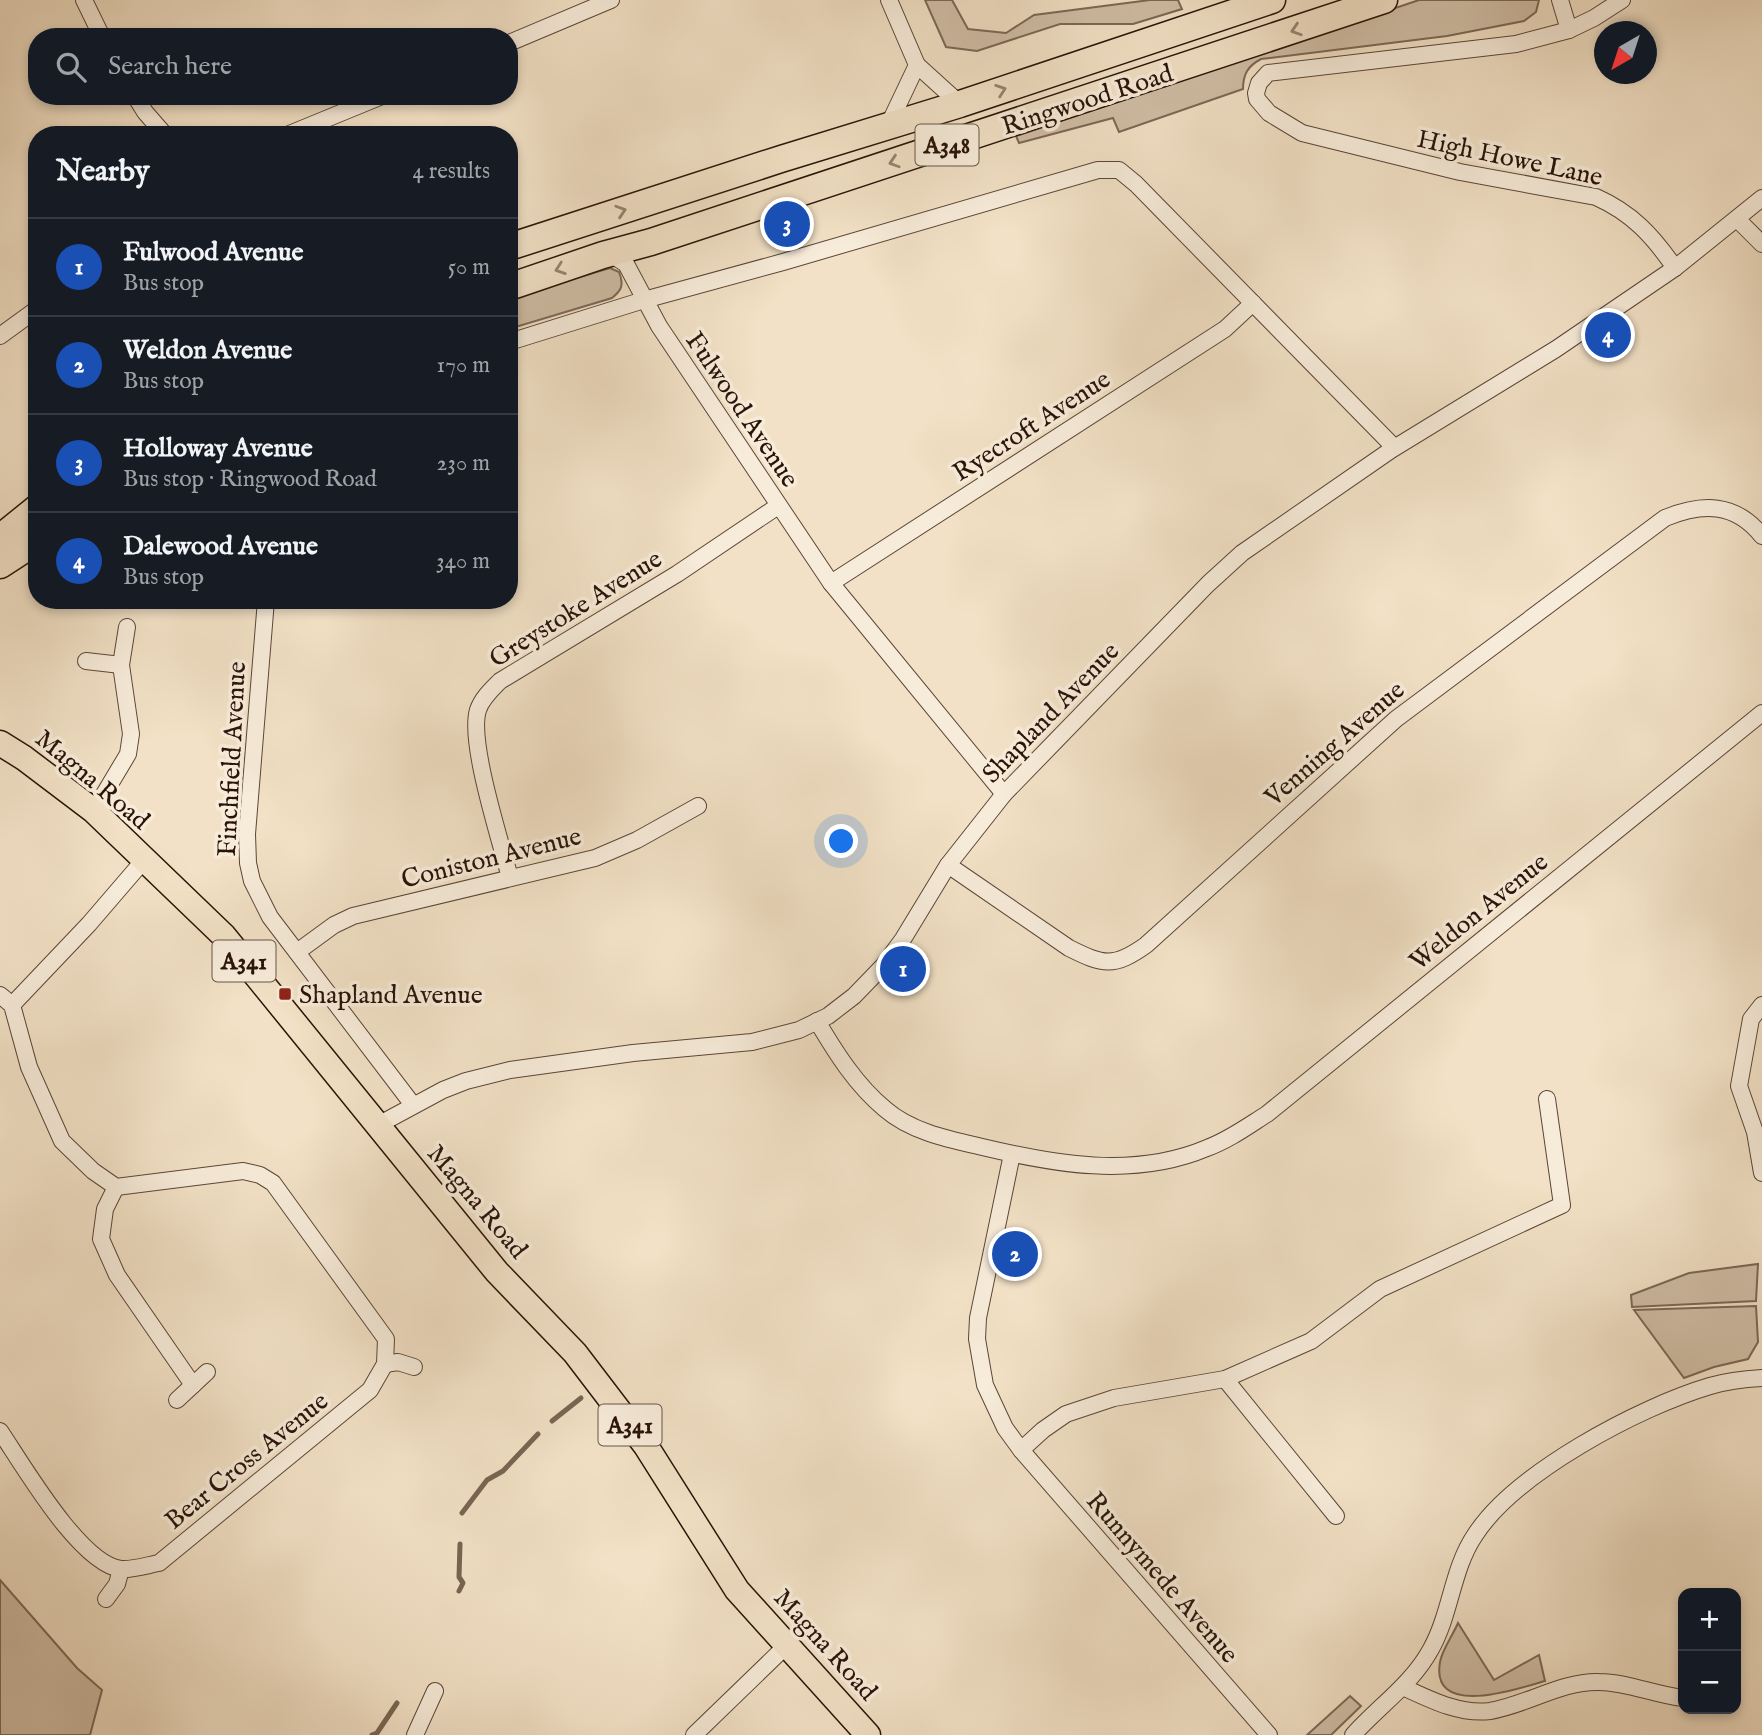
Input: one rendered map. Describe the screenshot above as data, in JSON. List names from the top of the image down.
{
  "streets": {
    "highway": ["Ringwood Road", "A348"],
    "main road": ["Magna Road", "A341"],
    "street": [
      "High Howe Lane",
      "Fulwood Avenue",
      "Ryecroft Avenue",
      "Greystoke Avenue",
      "Shapland Avenue",
      "Venning Avenue",
      "Finchfield Avenue",
      "Coniston Avenue",
      "Weldon Avenue",
      "Bear Cross Avenue",
      "Runnymede Avenue"
    ]
  },
  "crossings": [
    ["High Howe Lane", "Shapland Avenue"],
    ["Fulwood Avenue", "Ryecroft Avenue"],
    ["Fulwood Avenue", "Greystoke Avenue"],
    ["Fulwood Avenue", "Shapland Avenue"],
    ["Greystoke Avenue", "Coniston Avenue"],
    ["Shapland Avenue", "Venning Avenue"],
    ["Shapland Avenue", "Magna Road"],
    ["Shapland Avenue", "Weldon Avenue"],
    ["Finchfield Avenue", "Coniston Avenue"],
    ["Weldon Avenue", "Runnymede Avenue"]
  ],
  "places": {
    "transit": ["Shapland Avenue"]
  },
  "north": "bottom left",
  "page": {
    "search": "Search here",
    "heading": ["Nearby", "4 results"],
    "pins": [
      "3",
      "4",
      "1",
      "2"
    ],
    "list": [
      {
        "mark": "1",
        "name": "Fulwood Avenue",
        "note": "Bus stop",
        "value": "50 m"
      },
      {
        "mark": "2",
        "name": "Weldon Avenue",
        "note": "Bus stop",
        "value": "170 m"
      },
      {
        "mark": "3",
        "name": "Holloway Avenue",
        "note": "Bus stop · Ringwood Road",
        "value": "230 m"
      },
      {
        "mark": "4",
        "name": "Dalewood Avenue",
        "note": "Bus stop",
        "value": "340 m"
      }
    ],
    "map_buttons": ["+", "−"]
  }
}
